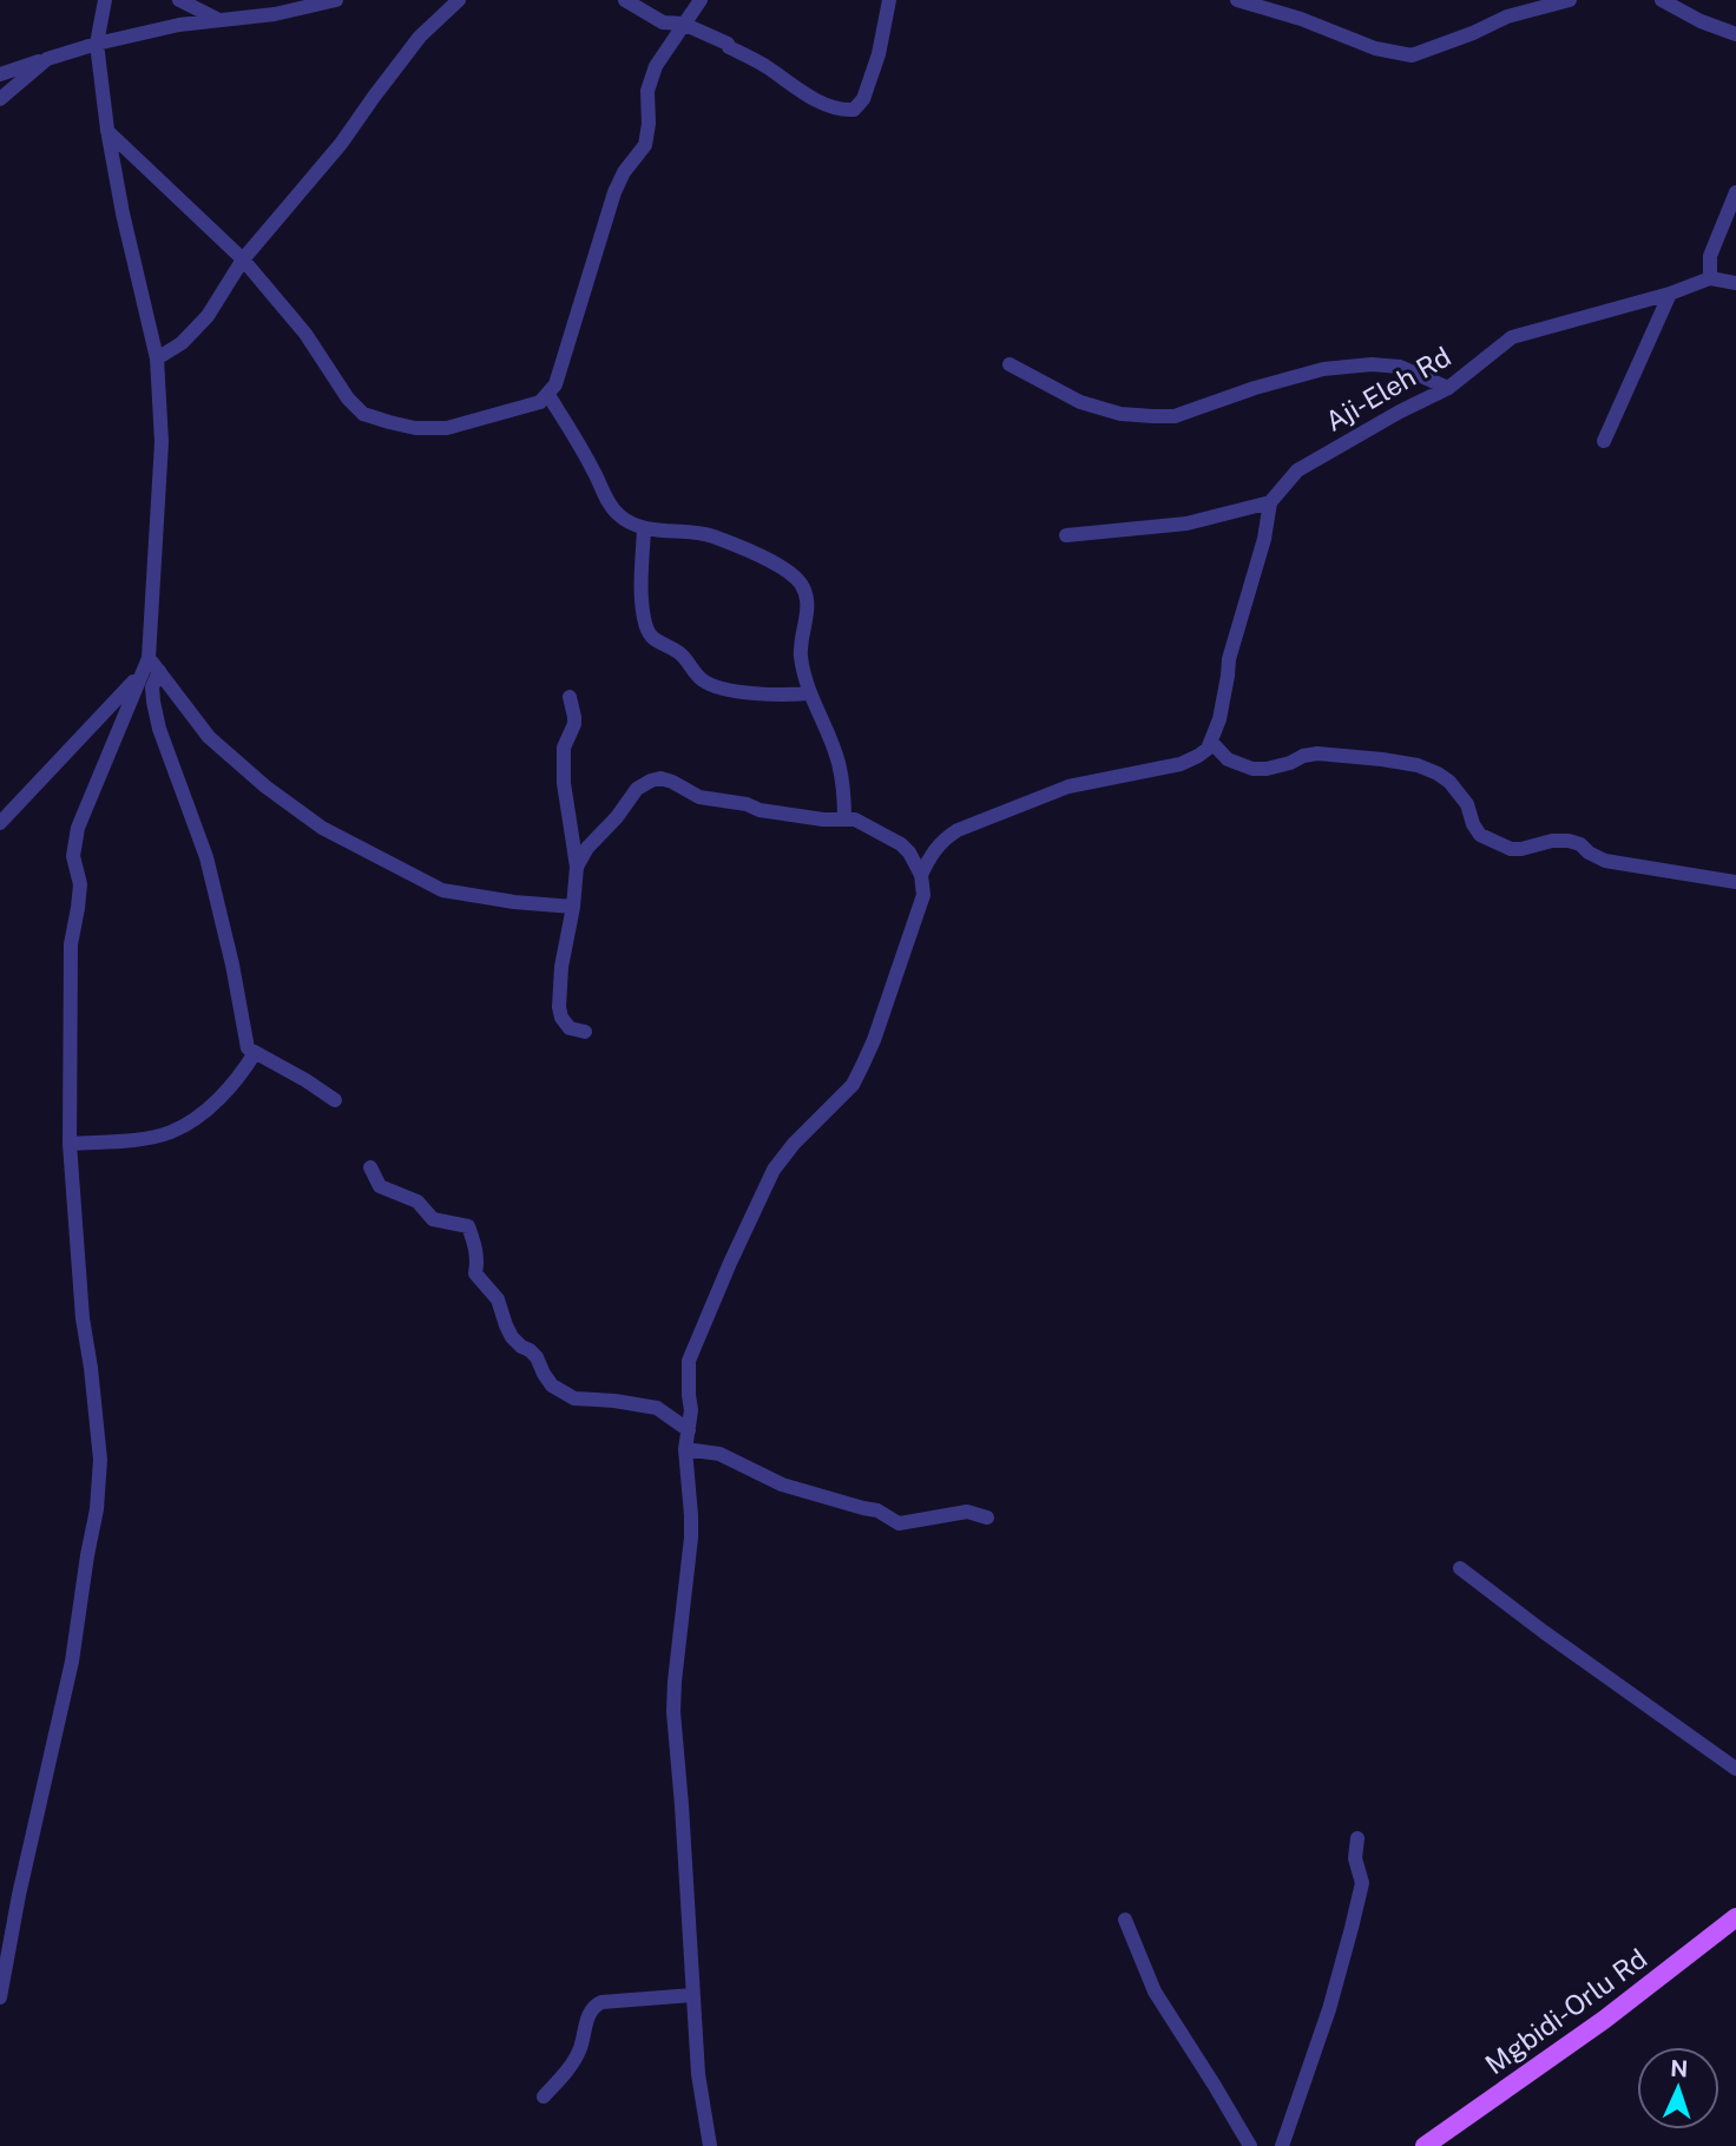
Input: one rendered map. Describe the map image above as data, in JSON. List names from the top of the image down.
{
  "streets": {
    "main road": ["Mgbidi-Orlu Rd"],
    "street": ["Aji-Eleh Rd"]
  },
  "north": "top"
}
